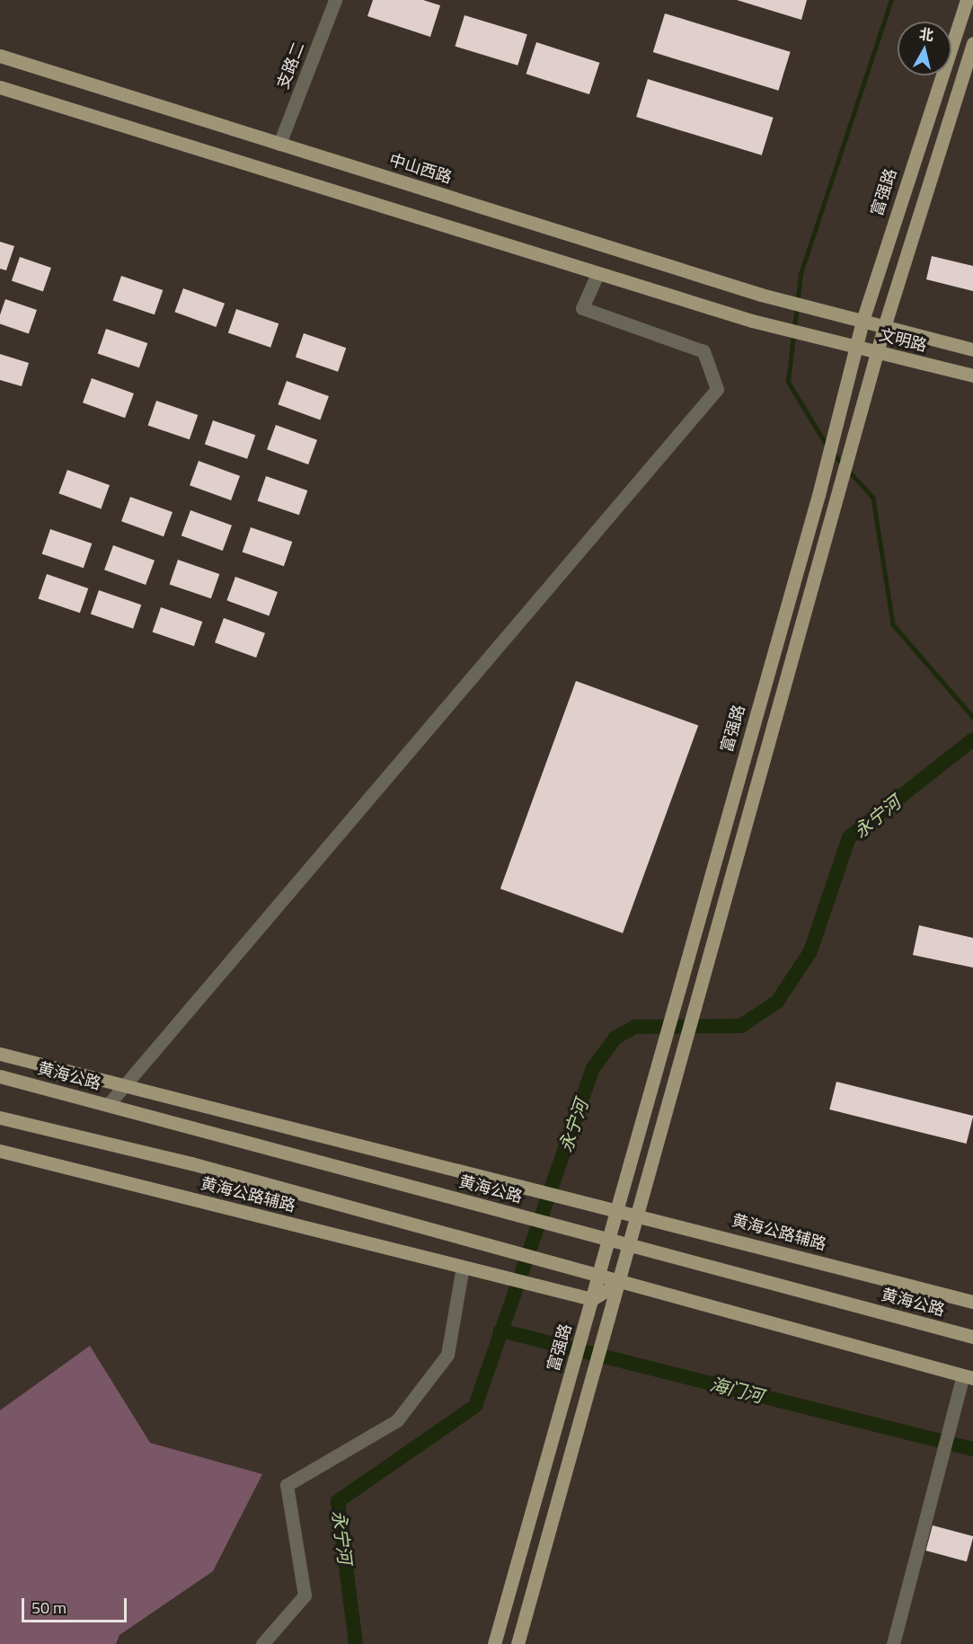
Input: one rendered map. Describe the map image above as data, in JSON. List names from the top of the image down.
{
  "streets": {
    "main road": [
      "中山西路",
      "富强路",
      "文明路",
      "黄海公路",
      "黄海公路辅路"
    ],
    "street": ["支路二"]
  },
  "crossings": [
    ["支路二", "中山西路"],
    ["中山西路", "文明路"],
    ["富强路", "文明路"],
    ["富强路", "黄海公路"],
    ["富强路", "黄海公路辅路"]
  ],
  "water": ["永宁河", "海门河"],
  "scale_bar": "50 m",
  "north": "top"
}
